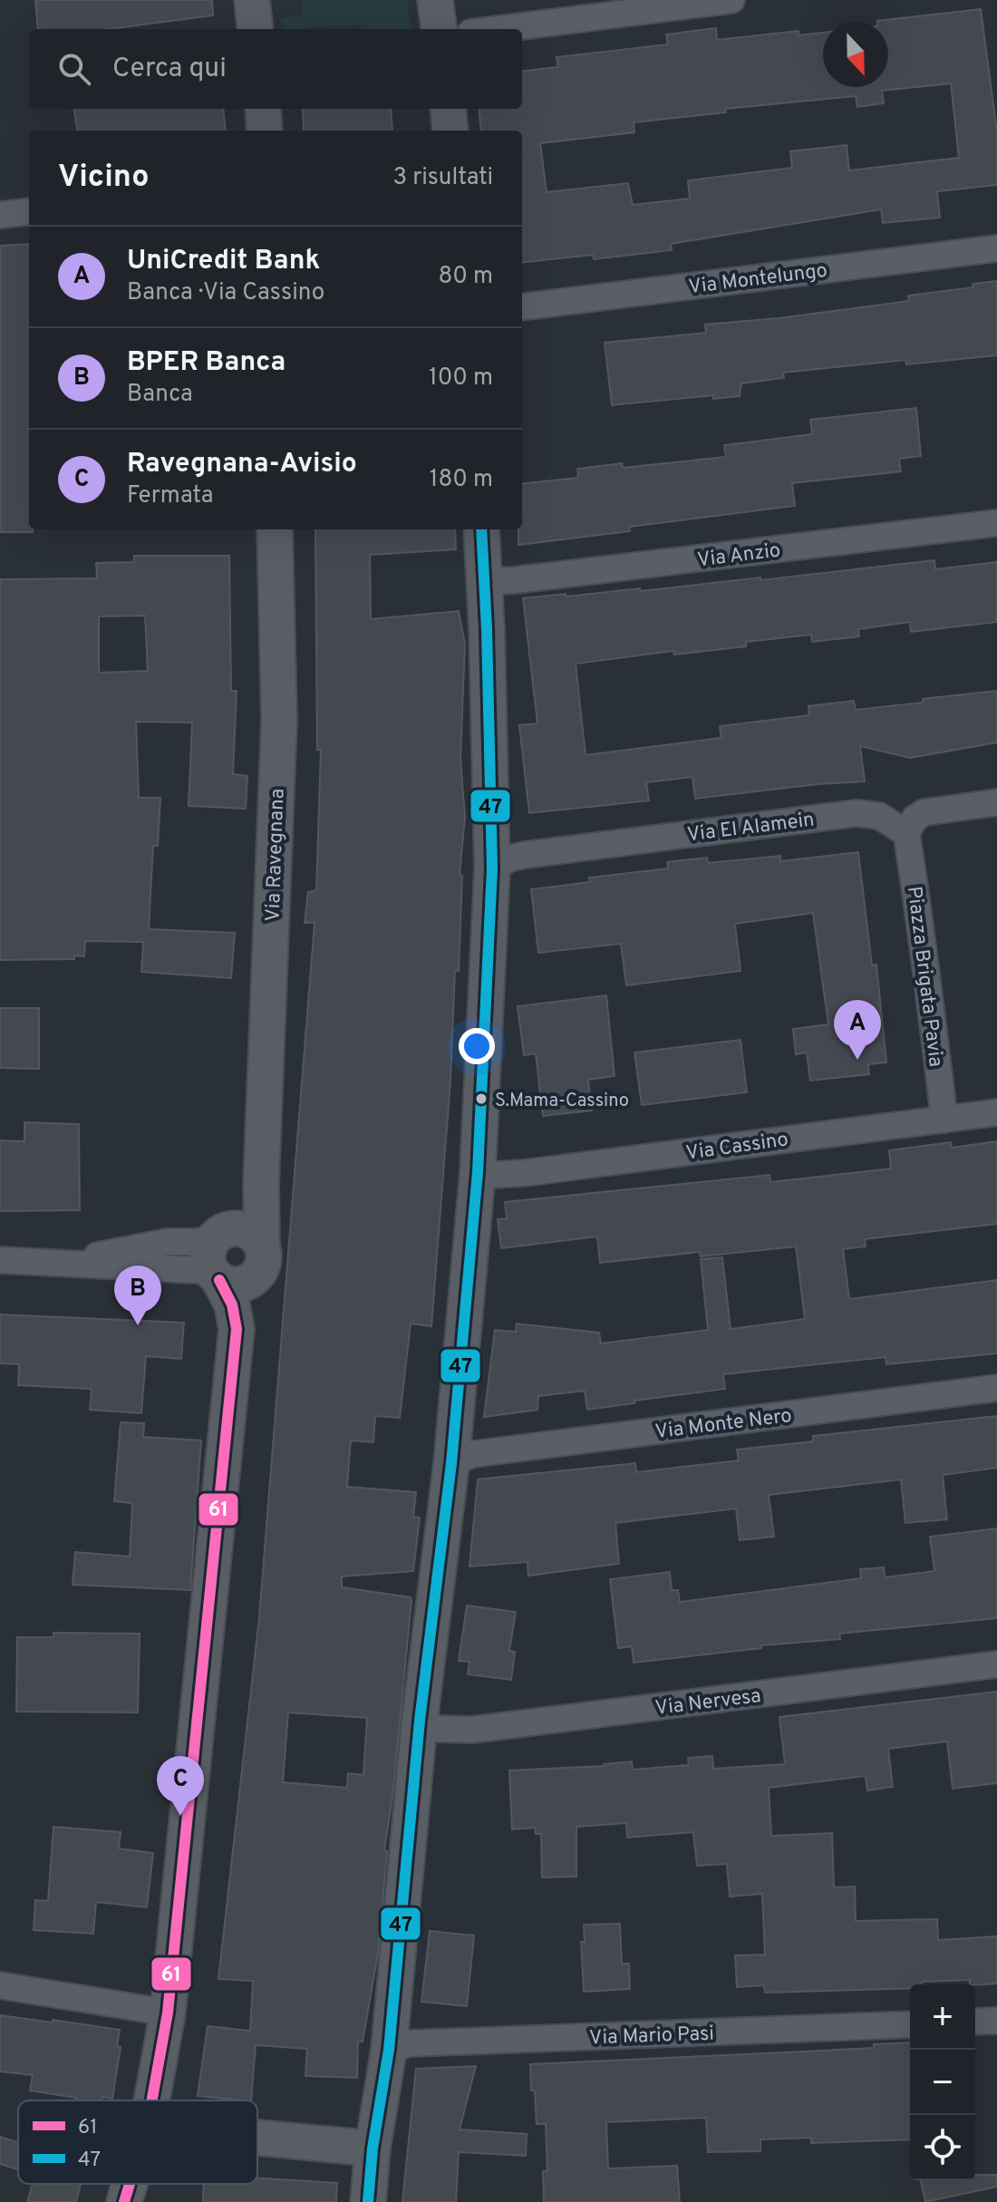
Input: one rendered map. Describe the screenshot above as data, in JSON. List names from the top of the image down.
{
  "streets": {
    "street": [
      "Via Montelungo",
      "Via Anzio",
      "Via El Alamein",
      "Via Ravegnana",
      "Piazza Brigata Pavia",
      "Via Cassino",
      "Via Monte Nero",
      "Via Nervesa",
      "Via Mario Pasi"
    ]
  },
  "crossings": [
    ["Via El Alamein", "Piazza Brigata Pavia"],
    ["Piazza Brigata Pavia", "Via Cassino"]
  ],
  "places": ["S.Mama-Cassino"],
  "lines": ["transit line 47", "transit line 61"],
  "legend": ["61", "47"],
  "north": "bottom",
  "page": {
    "search": "Cerca qui",
    "heading": ["Vicino", "3 risultati"],
    "list": [
      {
        "mark": "A",
        "name": "UniCredit Bank",
        "note": "Banca · Via Cassino",
        "value": "80 m"
      },
      {
        "mark": "B",
        "name": "BPER Banca",
        "note": "Banca",
        "value": "100 m"
      },
      {
        "mark": "C",
        "name": "Ravegnana-Avisio",
        "note": "Fermata",
        "value": "180 m"
      }
    ],
    "pins": ["A", "B", "C"],
    "map_buttons": ["+", "−"]
  }
}
